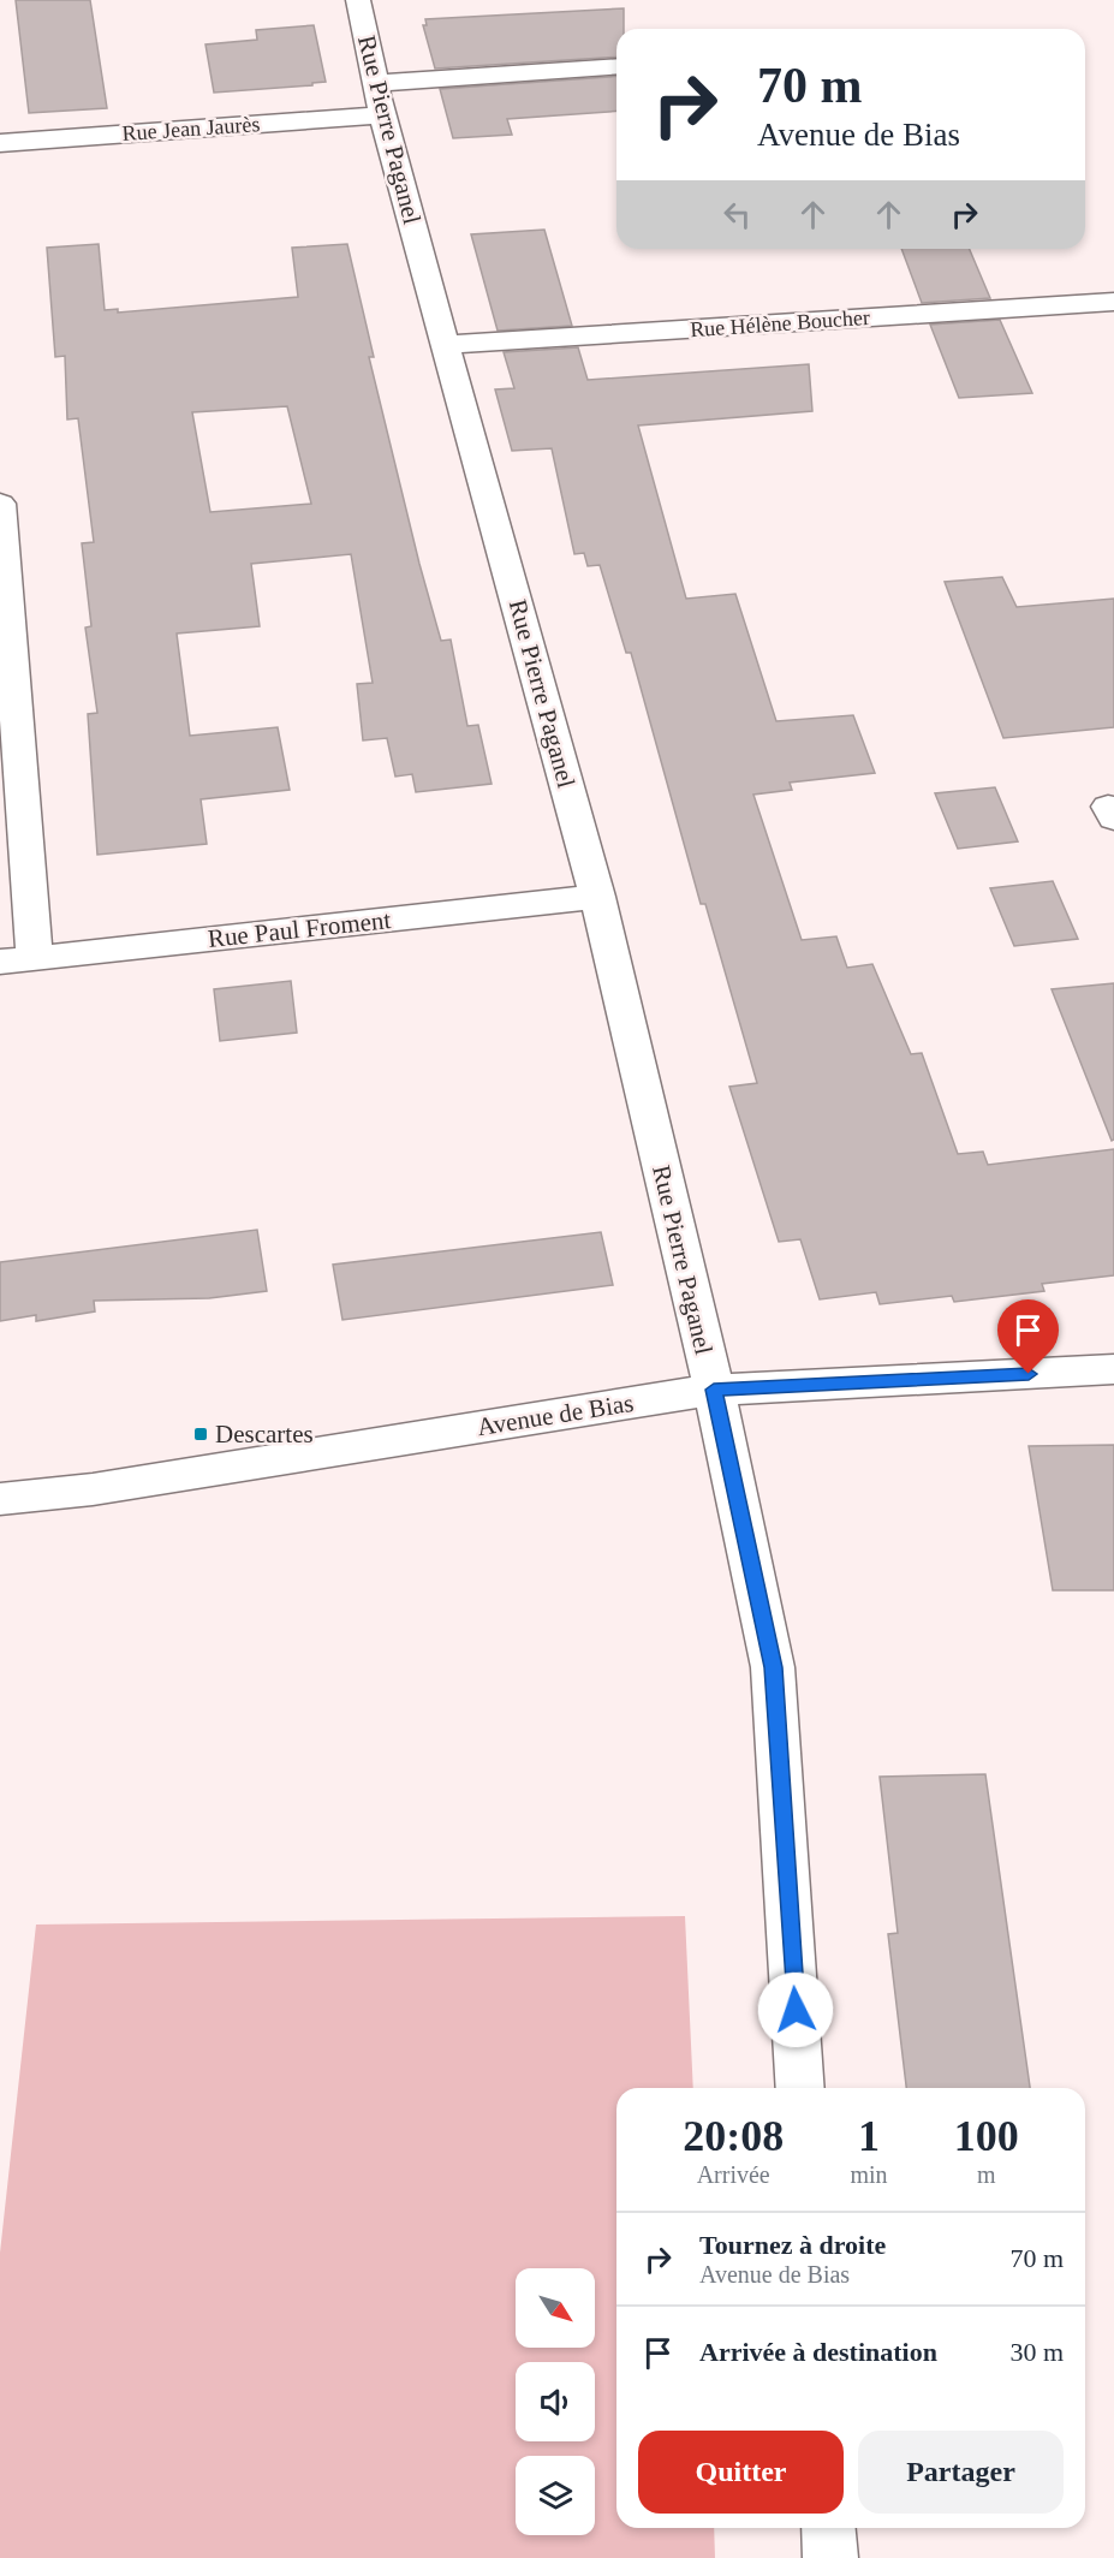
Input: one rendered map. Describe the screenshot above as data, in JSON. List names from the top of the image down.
{
  "streets": {
    "street": [
      "Rue Jean Jaurès",
      "Rue Pierre Paganel",
      "Rue Hélène Boucher",
      "Rue Paul Froment",
      "Avenue de Bias"
    ]
  },
  "crossings": [
    ["Rue Jean Jaurès", "Rue Pierre Paganel"],
    ["Rue Pierre Paganel", "Rue Hélène Boucher"],
    ["Rue Pierre Paganel", "Rue Paul Froment"],
    ["Rue Pierre Paganel", "Avenue de Bias"]
  ],
  "places": {
    "transit": ["Descartes"]
  },
  "north": "bottom right",
  "page": {
    "turn": ["70 m", "Avenue de Bias"],
    "eta": [
      "20:08",
      "Arrivée",
      "1",
      "min",
      "100",
      "m"
    ],
    "list": [
      {
        "name": "Tournez à droite",
        "note": "Avenue de Bias",
        "value": "70 m"
      },
      {
        "name": "Arrivée à destination",
        "value": "30 m"
      }
    ],
    "buttons": ["Quitter", "Partager"]
  }
}
